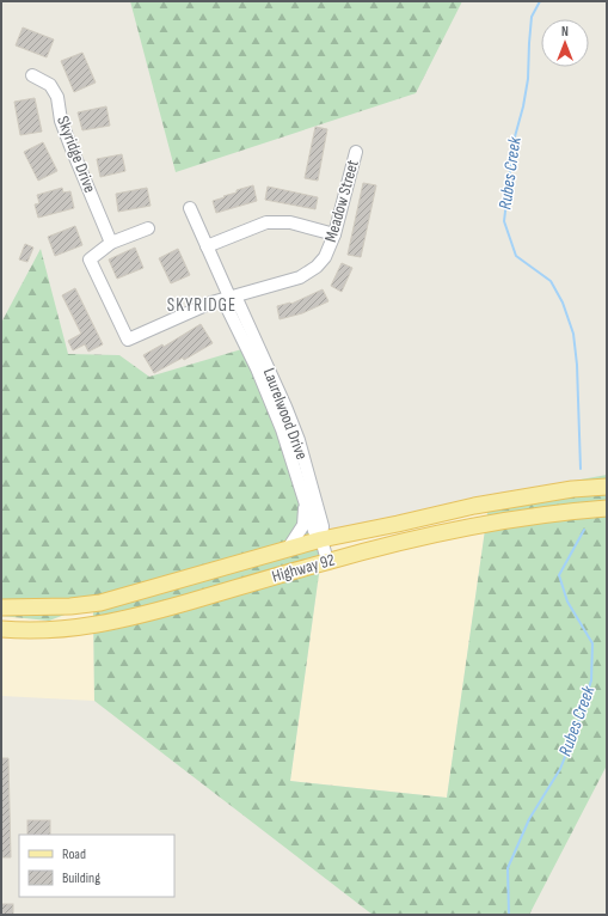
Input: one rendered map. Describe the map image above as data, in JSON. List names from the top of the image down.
{
  "streets": {
    "main road": ["Highway 92"],
    "street": ["Skyridge Drive", "Meadow Street", "Laurelwood Drive"]
  },
  "crossings": [
    ["Meadow Street", "Laurelwood Drive"],
    ["Laurelwood Drive", "Highway 92"]
  ],
  "districts": ["SKYRIDGE"],
  "water": ["Rubes Creek"],
  "legend": ["Road", "Building"],
  "north": "top"
}
